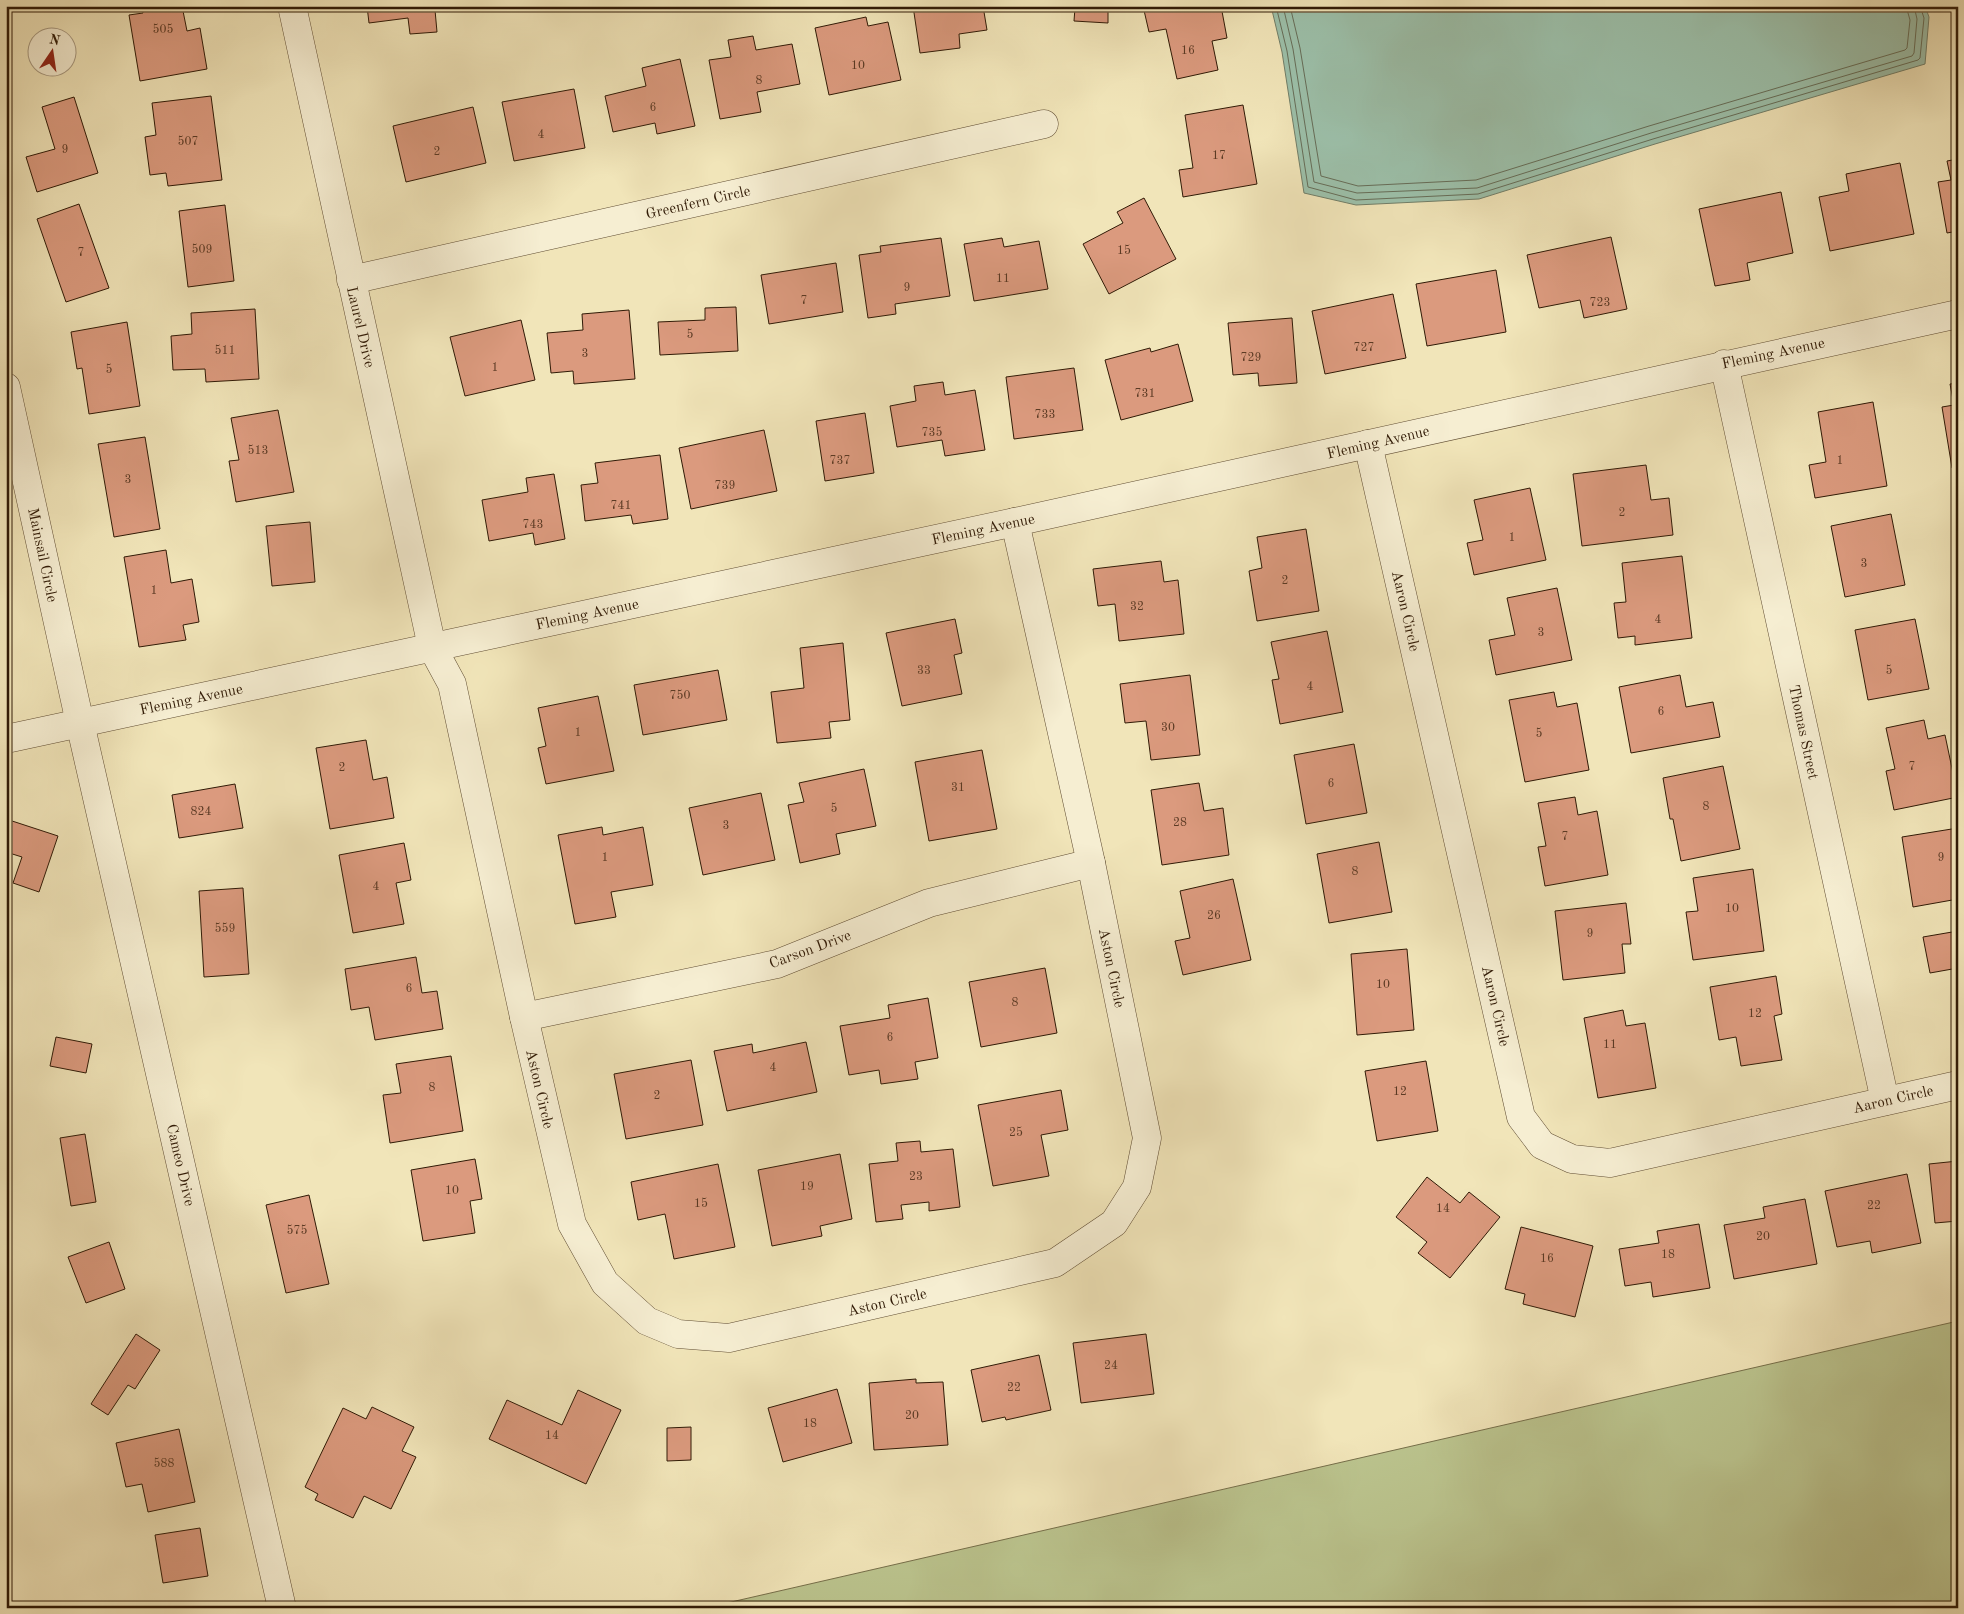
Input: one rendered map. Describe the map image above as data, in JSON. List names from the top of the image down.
{
  "streets": {
    "street": [
      "Greenfern Circle",
      "Laurel Drive",
      "Fleming Avenue",
      "Mainsail Circle",
      "Aaron Circle",
      "Thomas Street",
      "Carson Drive",
      "Aston Circle",
      "Cameo Drive"
    ]
  },
  "crossings": [
    ["Greenfern Circle", "Laurel Drive"],
    ["Laurel Drive", "Fleming Avenue"],
    ["Laurel Drive", "Aston Circle"],
    ["Fleming Avenue", "Mainsail Circle"],
    ["Fleming Avenue", "Aaron Circle"],
    ["Fleming Avenue", "Thomas Street"],
    ["Fleming Avenue", "Aston Circle"],
    ["Fleming Avenue", "Cameo Drive"],
    ["Mainsail Circle", "Cameo Drive"],
    ["Aaron Circle", "Thomas Street"],
    ["Carson Drive", "Aston Circle"]
  ],
  "house_numbers": [
    "505",
    "16",
    "10",
    "8",
    "6",
    "4",
    "507",
    "9",
    "2",
    "17",
    "509",
    "15",
    "7",
    "11",
    "9",
    "7",
    "723",
    "5",
    "727",
    "511",
    "3",
    "729",
    "1",
    "5",
    "731",
    "733",
    "735",
    "513",
    "737",
    "1",
    "3",
    "739",
    "741",
    "2",
    "743",
    "1",
    "3",
    "2",
    "1",
    "32",
    "4",
    "3",
    "33",
    "5",
    "4",
    "750",
    "6",
    "30",
    "1",
    "5",
    "7",
    "2",
    "6",
    "31",
    "8",
    "5",
    "824",
    "28",
    "3",
    "7",
    "1",
    "9",
    "8",
    "4",
    "10",
    "26",
    "559",
    "9",
    "10",
    "6",
    "8",
    "12",
    "6",
    "11",
    "4",
    "8",
    "12",
    "2",
    "25",
    "23",
    "19",
    "10",
    "15",
    "22",
    "14",
    "575",
    "20",
    "18",
    "16",
    "24",
    "22",
    "20",
    "18",
    "14",
    "588"
  ],
  "north": "top"
}
